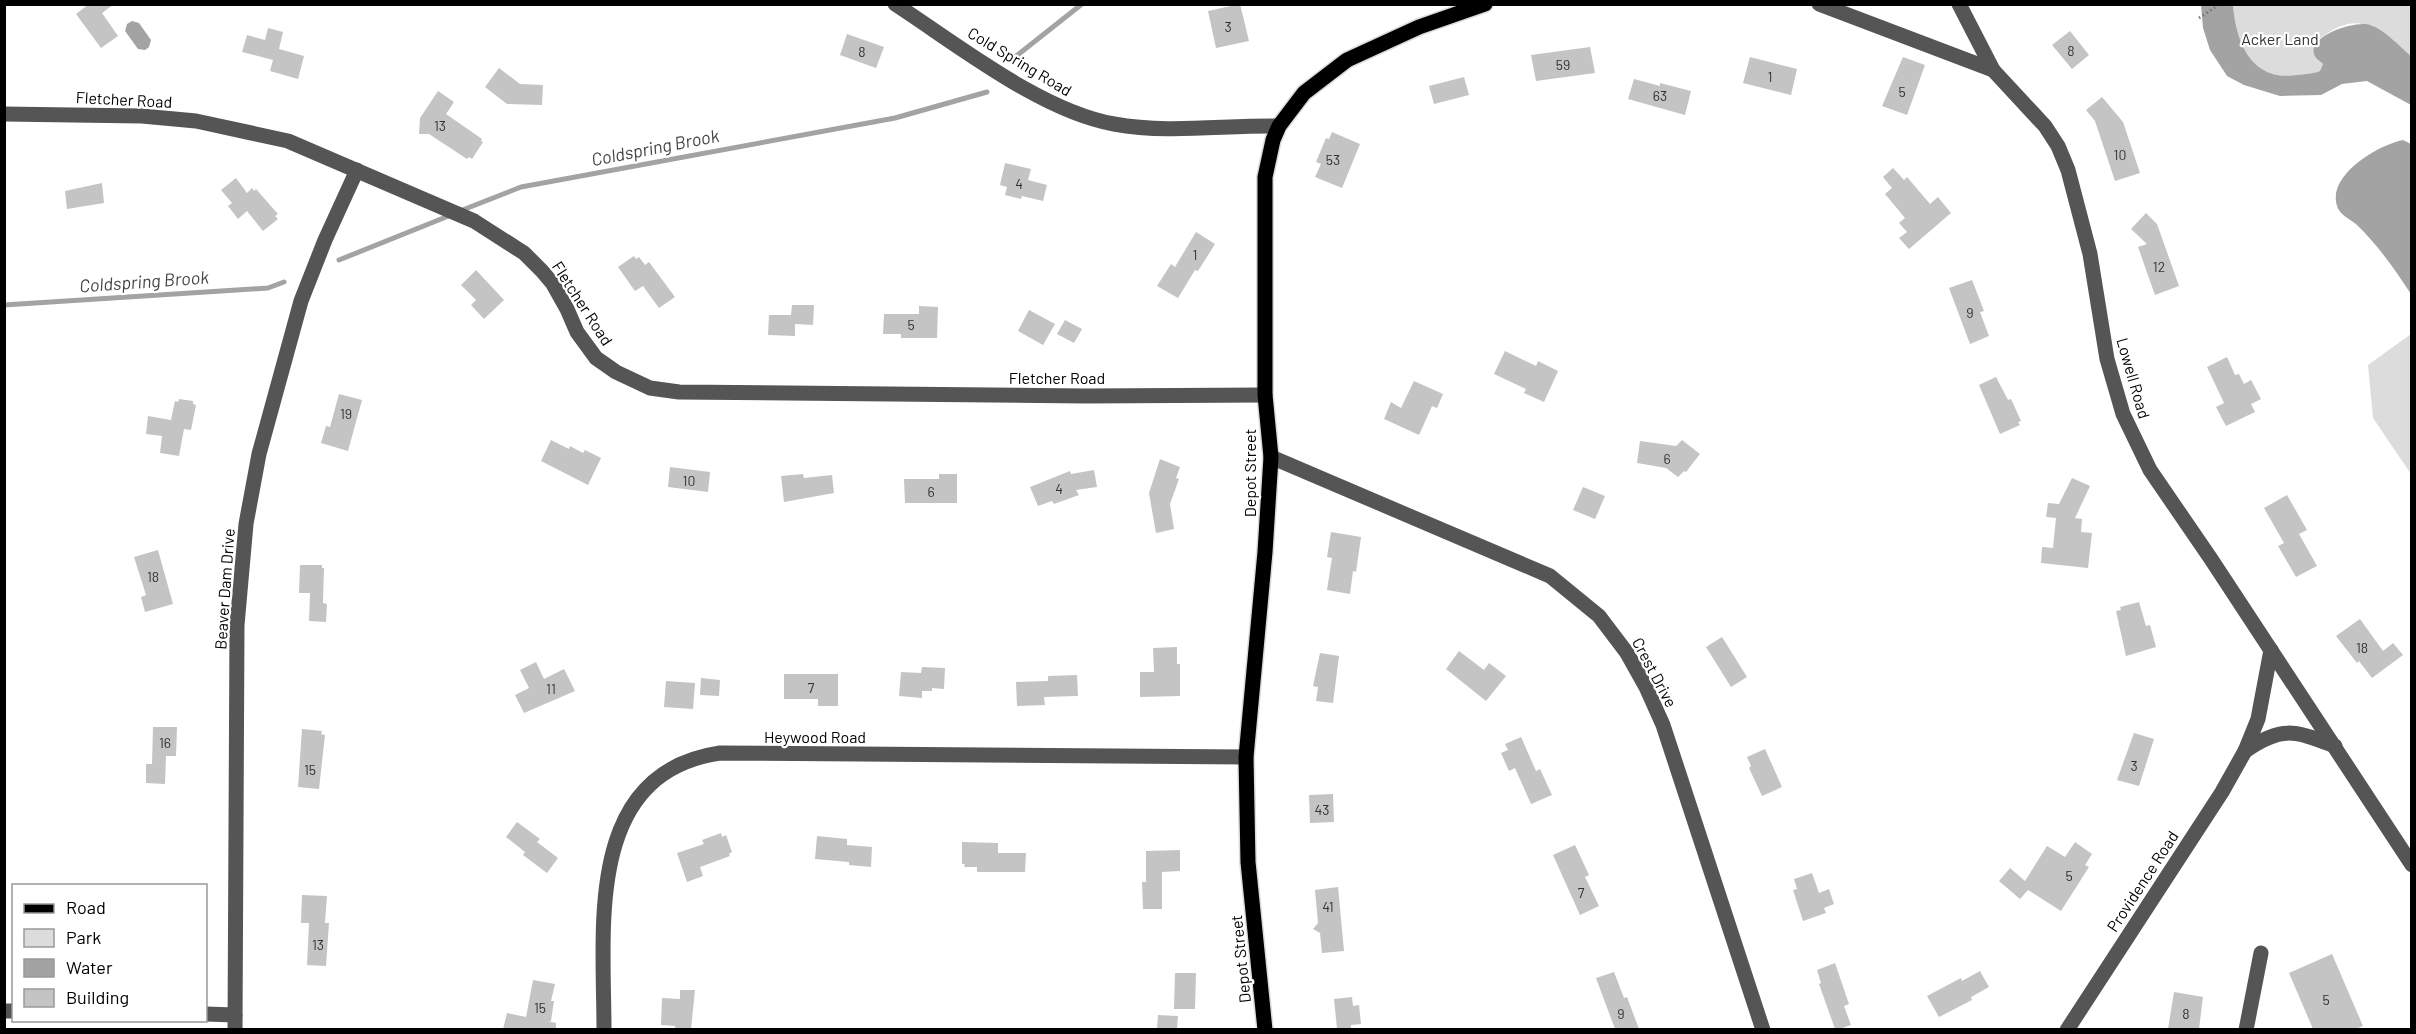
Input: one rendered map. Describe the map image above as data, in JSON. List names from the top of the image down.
{
  "streets": {
    "main road": ["Depot Street"],
    "street": [
      "Cold Spring Road",
      "Fletcher Road",
      "Lowell Road",
      "Beaver Dam Drive",
      "Crest Drive",
      "Heywood Road",
      "Providence Road"
    ]
  },
  "crossings": [
    ["Cold Spring Road", "Depot Street"],
    ["Fletcher Road", "Depot Street"],
    ["Fletcher Road", "Beaver Dam Drive"],
    ["Lowell Road", "Providence Road"],
    ["Depot Street", "Crest Drive"],
    ["Depot Street", "Heywood Road"]
  ],
  "water": ["Coldspring Brook"],
  "parks": ["Acker Land"],
  "house_numbers": [
    "3",
    "8",
    "8",
    "59",
    "1",
    "5",
    "63",
    "13",
    "10",
    "53",
    "4",
    "1",
    "12",
    "9",
    "5",
    "19",
    "6",
    "10",
    "4",
    "6",
    "18",
    "18",
    "7",
    "11",
    "16",
    "3",
    "15",
    "43",
    "5",
    "7",
    "41",
    "13",
    "5",
    "15",
    "9",
    "8"
  ],
  "legend": [
    "Road",
    "Park",
    "Water",
    "Building"
  ]
}
